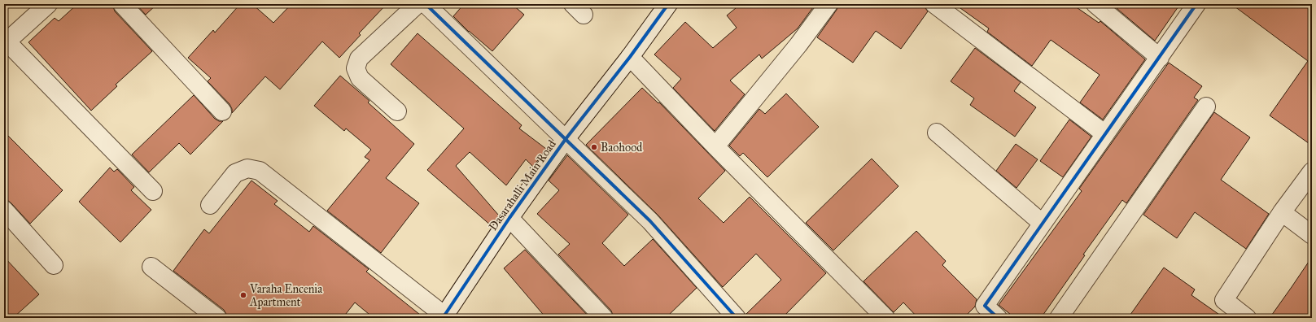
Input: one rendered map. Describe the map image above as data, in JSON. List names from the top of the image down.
{
  "streets": {
    "street": ["Dasarahalli Main Road"]
  },
  "places": ["Baohood", "Varaha Encenia Apartment"]
}
